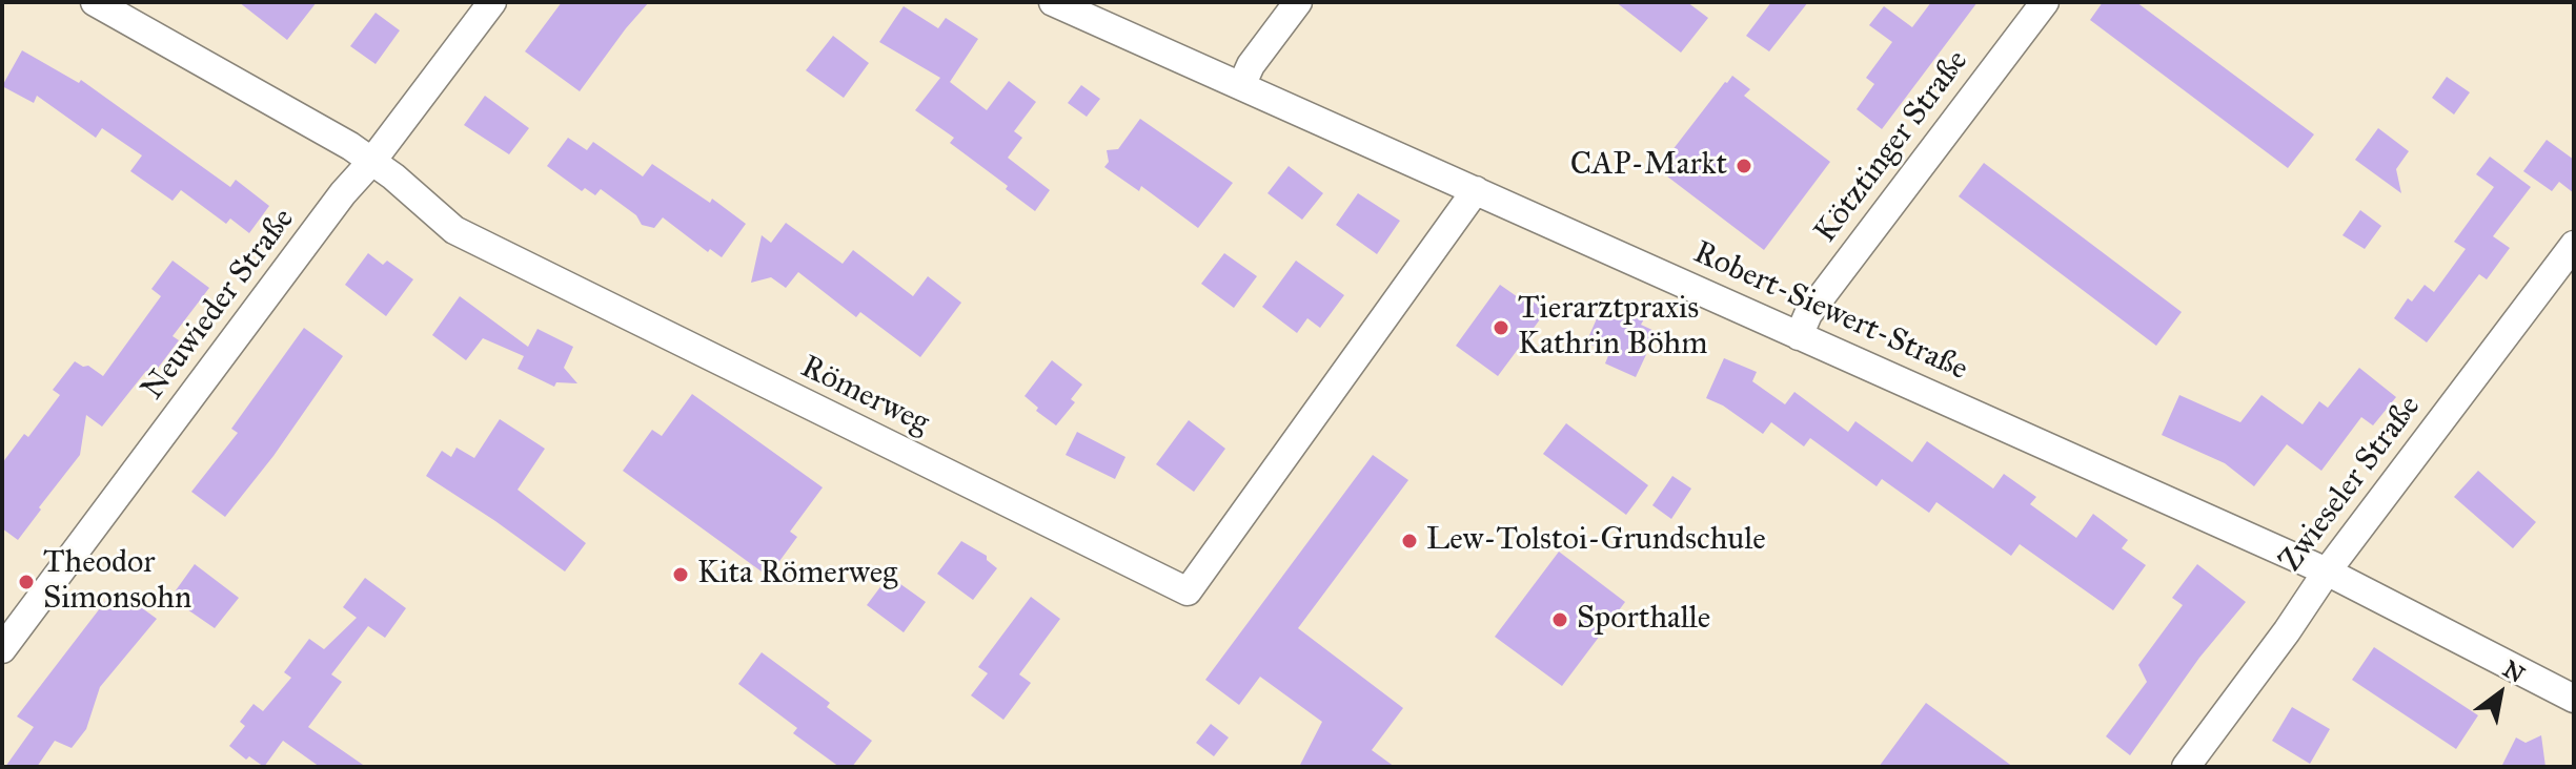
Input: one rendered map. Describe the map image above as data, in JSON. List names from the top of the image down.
{
  "streets": {
    "street": [
      "Kötztinger Straße",
      "Neuwieder Straße",
      "Robert-Siewert-Straße",
      "Römerweg",
      "Zwieseler Straße"
    ]
  },
  "crossings": [
    ["Kötztinger Straße", "Robert-Siewert-Straße"],
    ["Neuwieder Straße", "Römerweg"],
    ["Robert-Siewert-Straße", "Römerweg"],
    ["Robert-Siewert-Straße", "Zwieseler Straße"]
  ],
  "places": [
    "CAP-Markt",
    "Tierarztpraxis Kathrin Böhm",
    "Lew-Tolstoi-Grundschule",
    "Kita Römerweg",
    "Theodor Simonsohn",
    "Sporthalle"
  ],
  "north": "top right"
}
